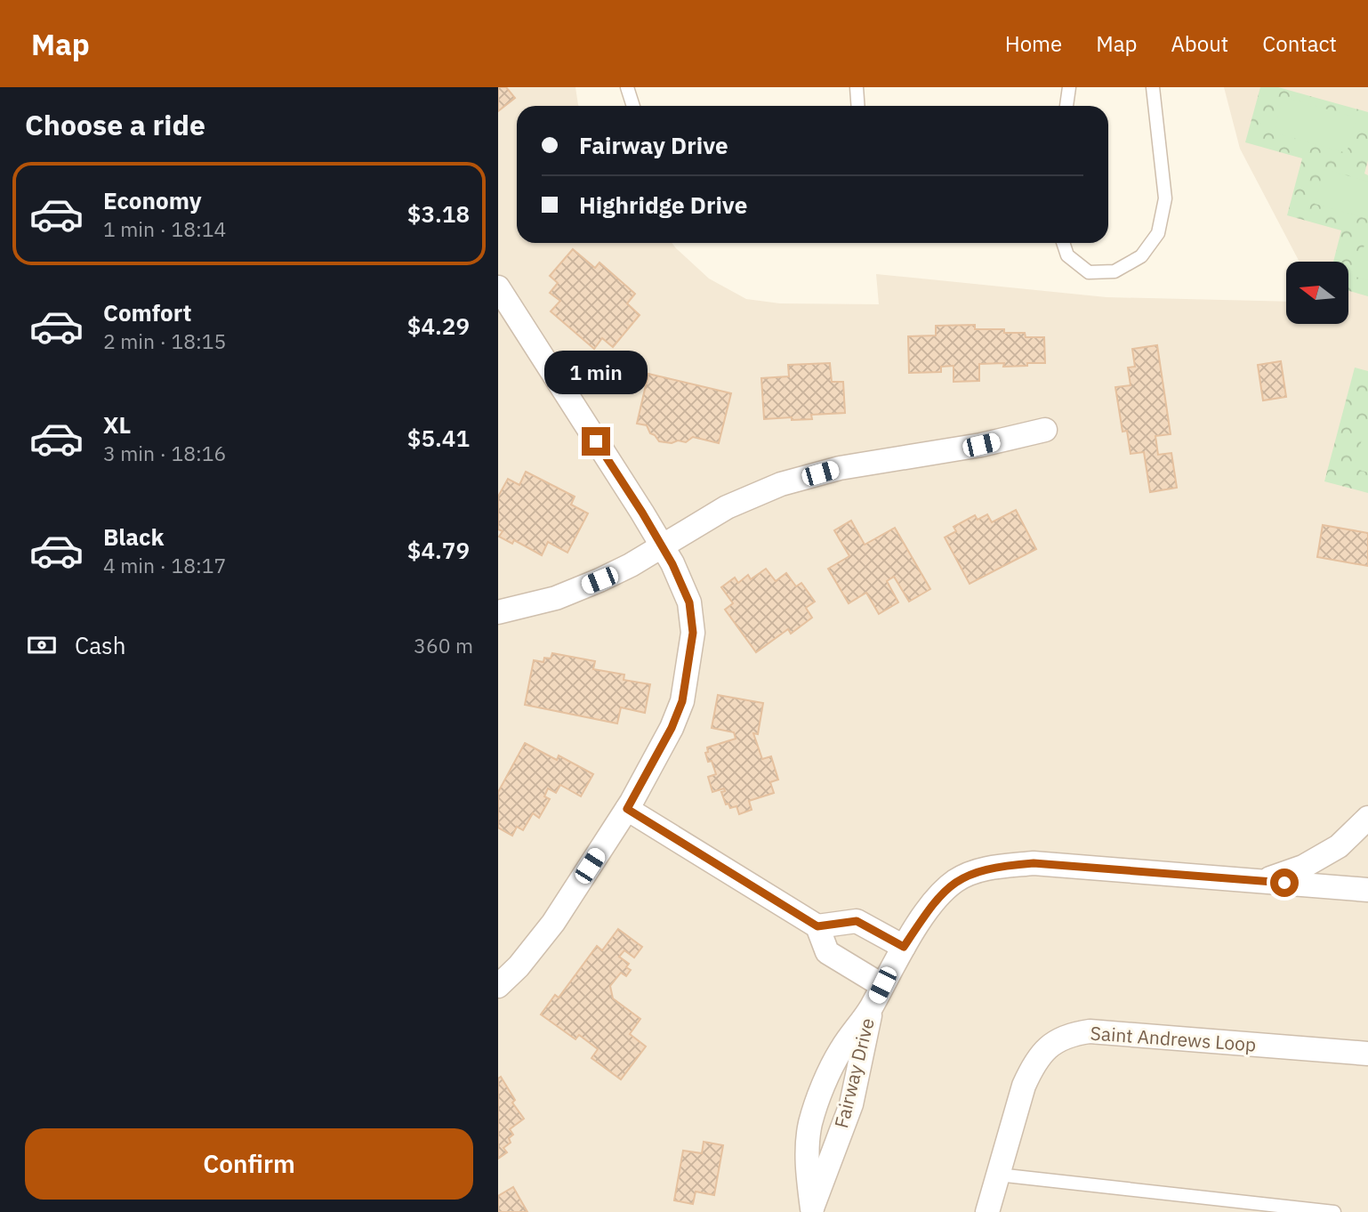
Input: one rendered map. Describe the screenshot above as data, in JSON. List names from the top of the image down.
{
  "streets": {
    "street": ["Saint Andrews Loop", "Fairway Drive"]
  },
  "north": "left",
  "page": {
    "header": "Map",
    "nav": [
      "Home",
      "Map",
      "About",
      "Contact"
    ],
    "heading": "Choose a ride",
    "banner": ["Fairway Drive", "Highridge Drive"],
    "list": [
      {
        "name": "Economy",
        "note": "1 min · 18:14",
        "value": "$3.18"
      },
      {
        "name": "Comfort",
        "note": "2 min · 18:15",
        "value": "$4.29"
      },
      {
        "name": "XL",
        "note": "3 min · 18:16",
        "value": "$5.41"
      },
      {
        "name": "Black",
        "note": "4 min · 18:17",
        "value": "$4.79"
      }
    ],
    "bubble": "1 min",
    "pay": ["Cash", "360 m"],
    "buttons": "Confirm"
  }
}
